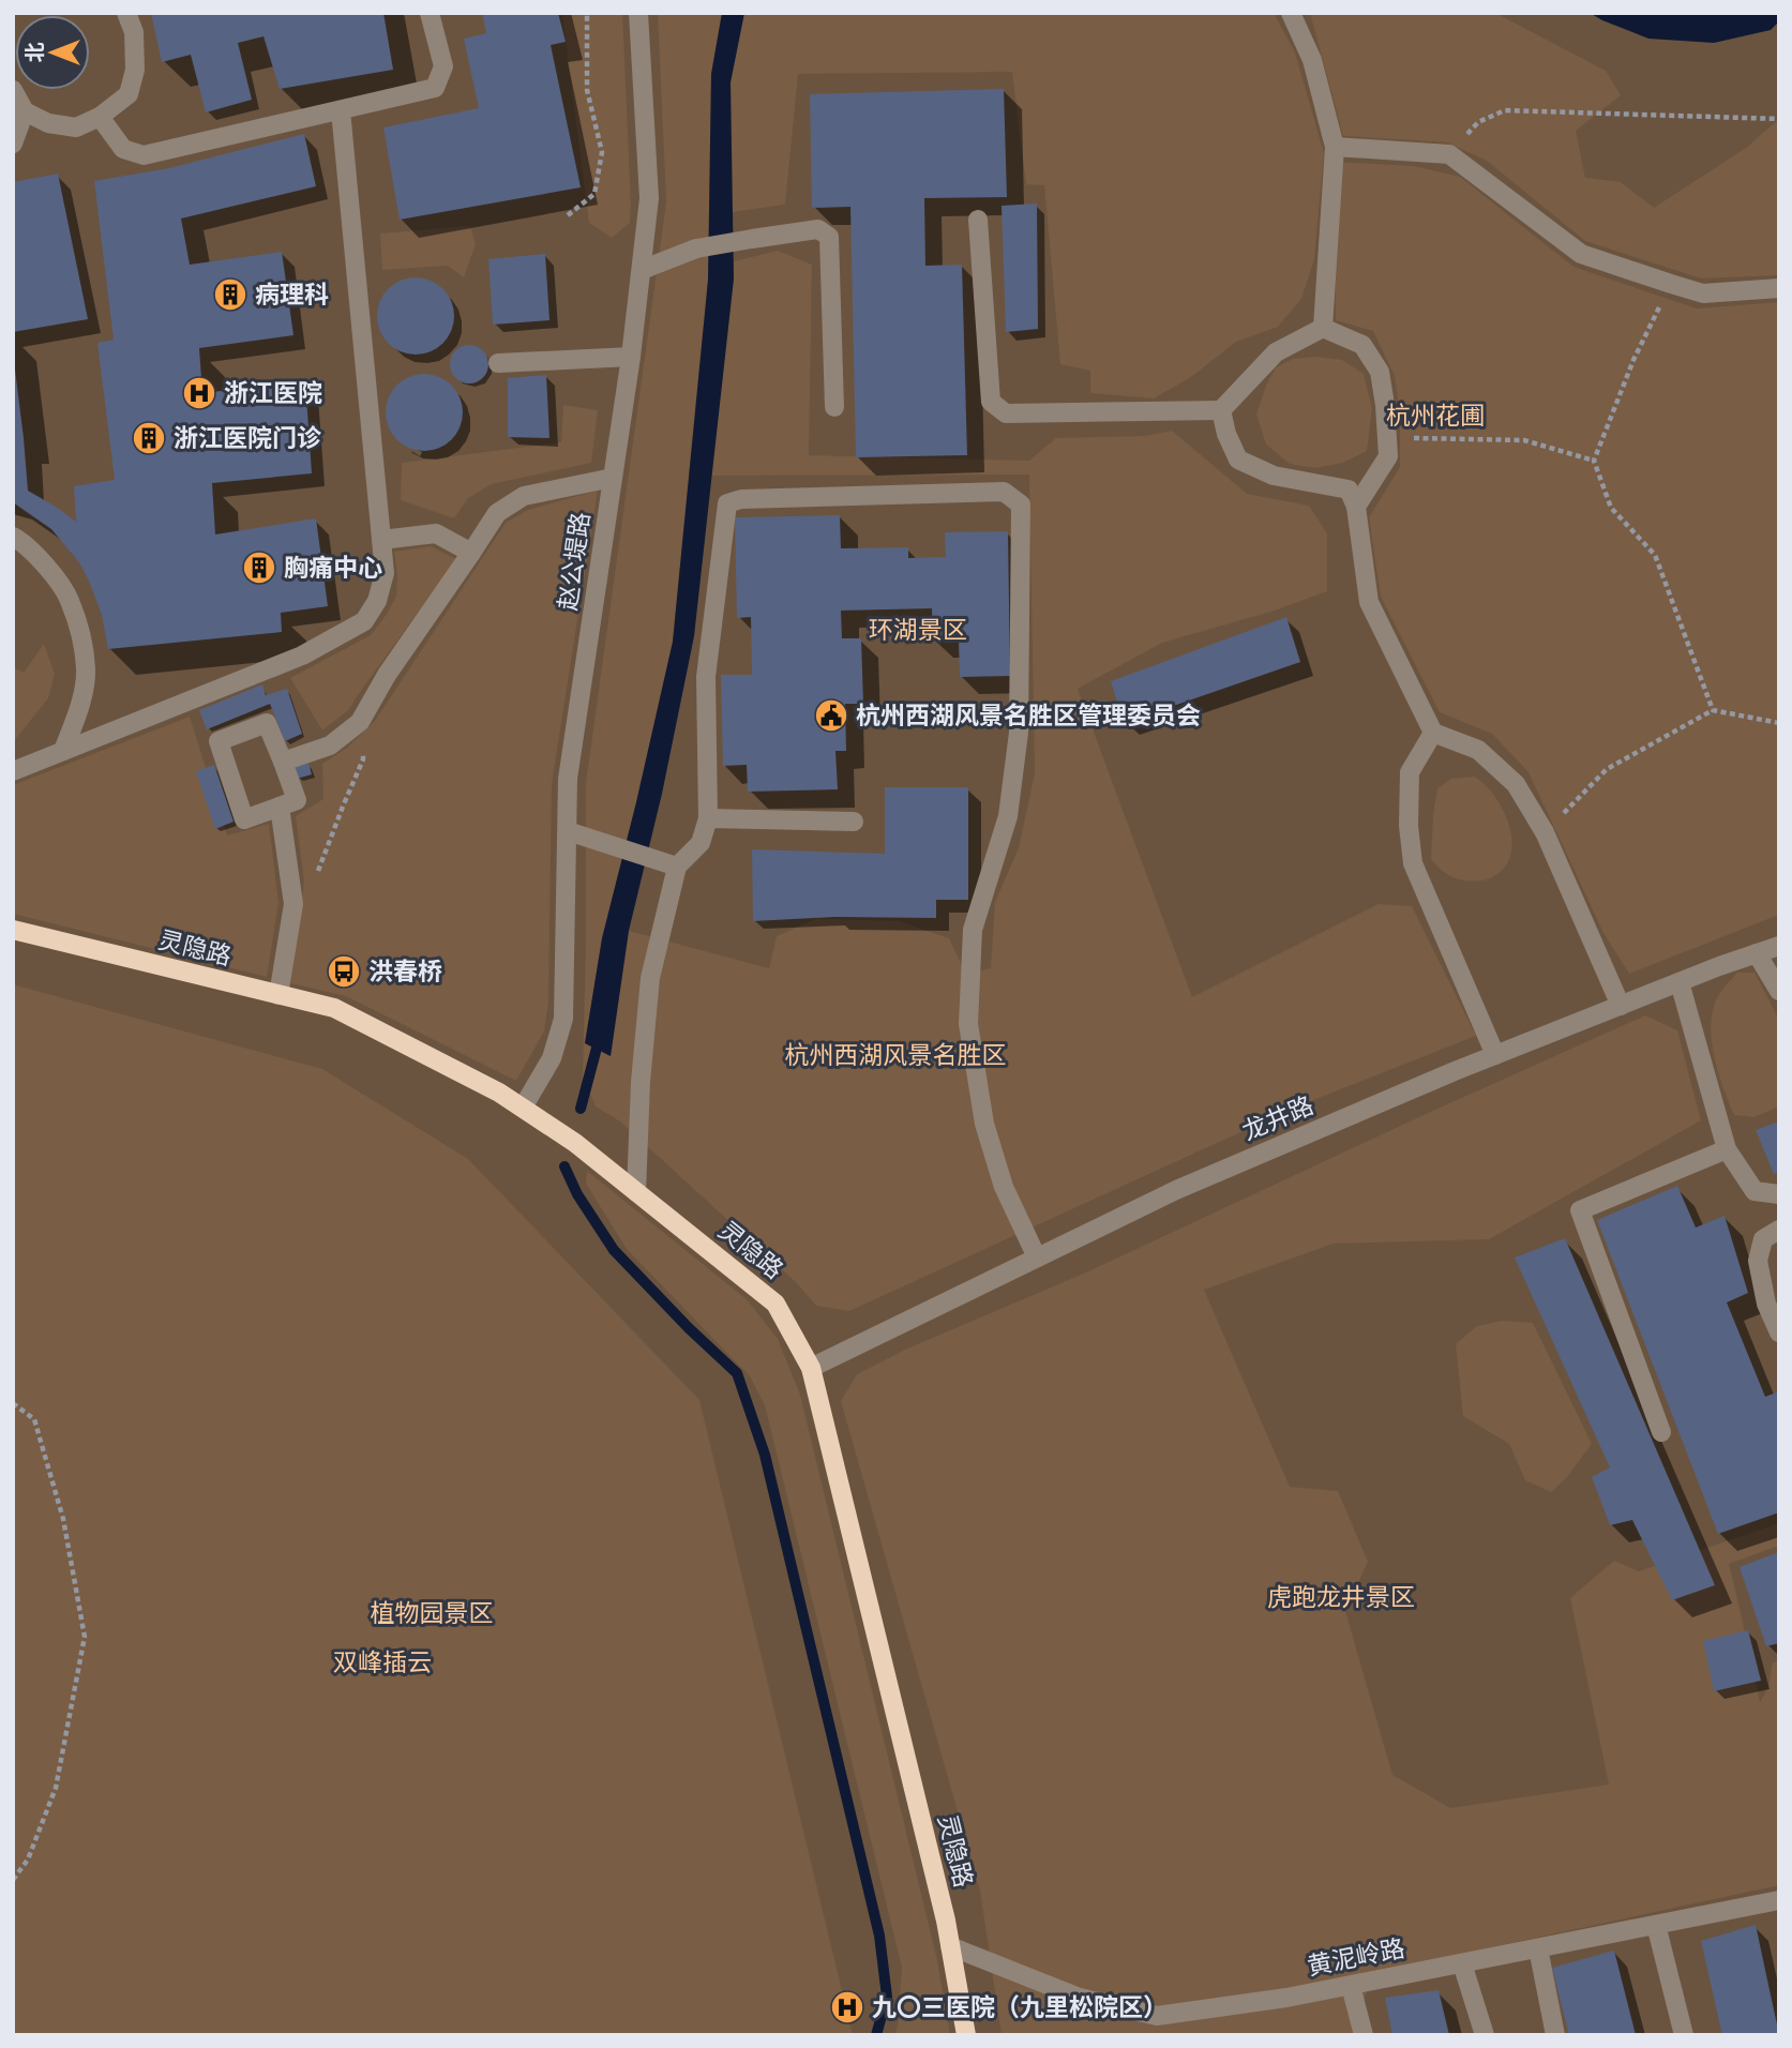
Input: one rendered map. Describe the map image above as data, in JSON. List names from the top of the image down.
{
  "streets": {
    "main road": ["灵隐路"],
    "street": ["赵公堤路", "龙井路", "黄泥岭路"]
  },
  "crossings": [
    ["赵公堤路", "灵隐路"],
    ["灵隐路", "龙井路"],
    ["灵隐路", "黄泥岭路"]
  ],
  "parks": [
    "杭州花圃",
    "环湖景区",
    "杭州西湖风景名胜区",
    "虎跑龙井景区",
    "植物园景区",
    "双峰插云"
  ],
  "places": {
    "building": ["病理科", "浙江医院门诊", "胸痛中心"],
    "hospital": ["浙江医院", "九〇三医院（九里松院区）"],
    "public building": ["杭州西湖风景名胜区管理委员会"],
    "bus stop": ["洪春桥"]
  },
  "north": "left"
}
